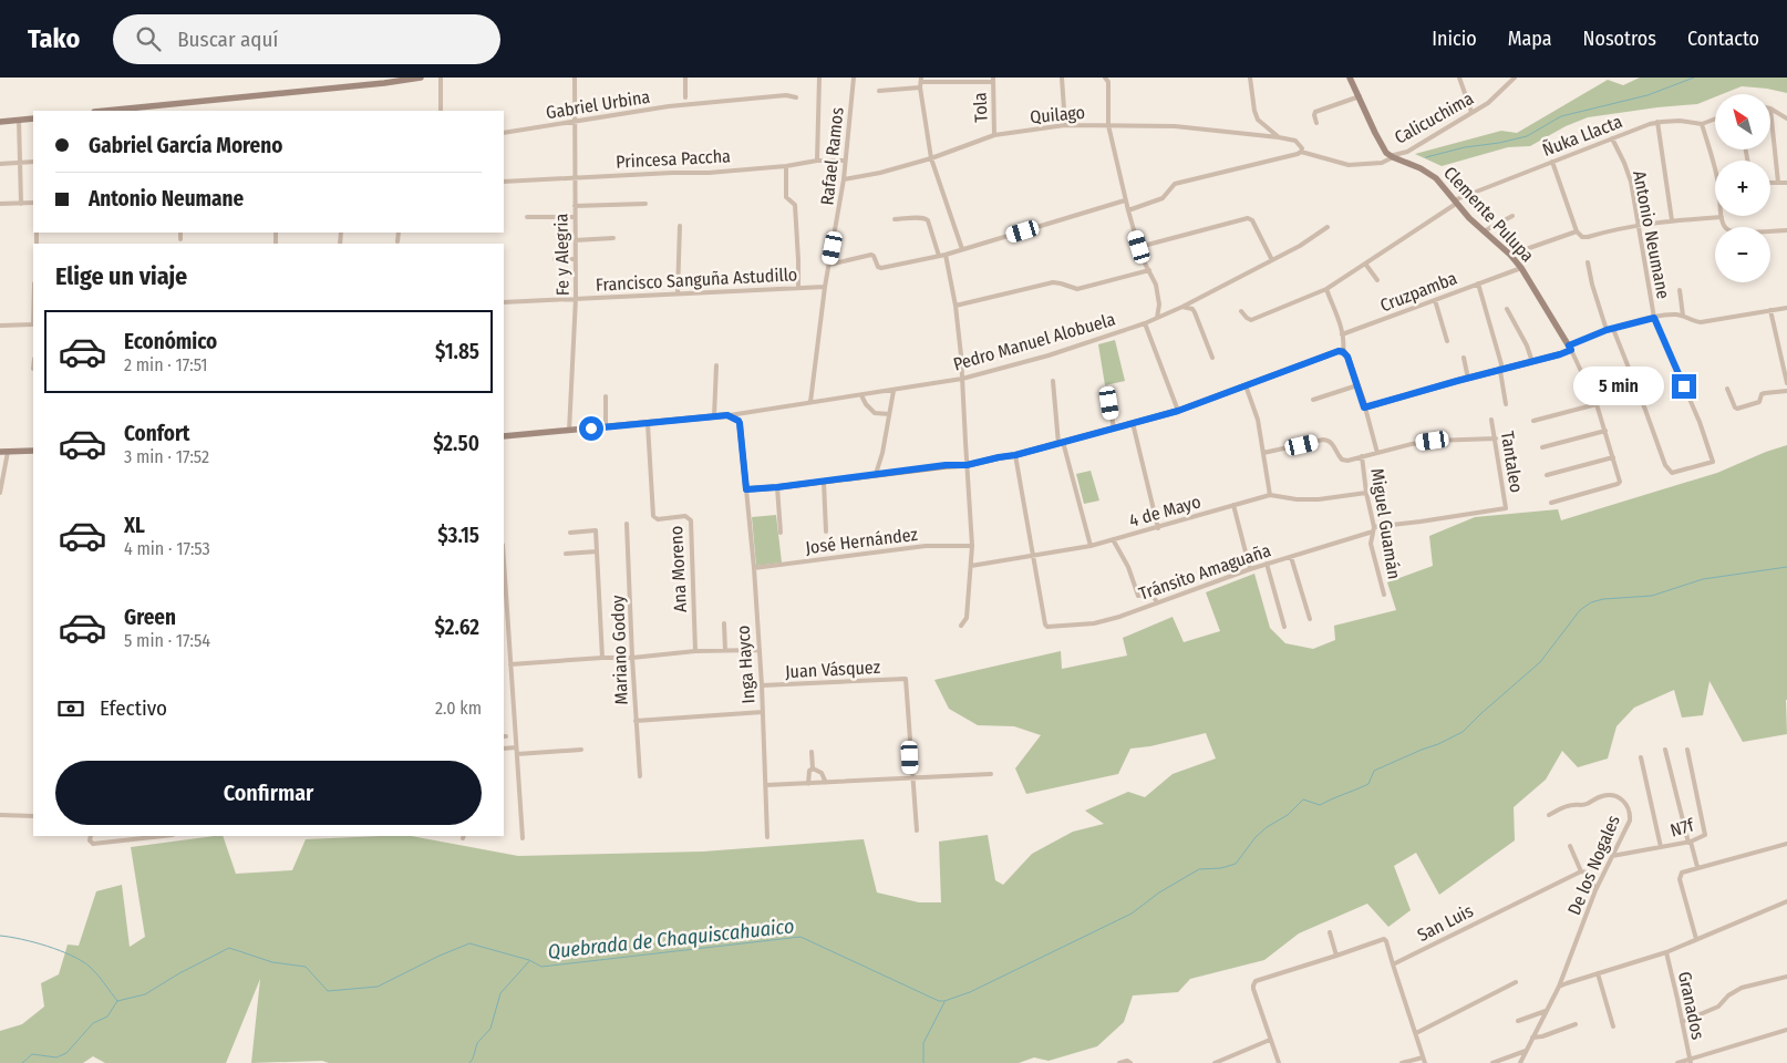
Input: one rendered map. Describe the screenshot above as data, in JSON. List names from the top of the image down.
{
  "streets": {
    "street": [
      "Gabriel Urbina",
      "Tola",
      "Quilago",
      "Calicuchima",
      "Ñuka Llacta",
      "Rafael Ramos",
      "Princesa Paccha",
      "Clemente Pulupa",
      "Antonio Neumane",
      "Fe y Alegria",
      "Francisco Sanguña Astudillo",
      "Cruzpamba",
      "Pedro Manuel Alobuela",
      "Tantaleo",
      "4 de Mayo",
      "Miguel Guamán",
      "José Hernández",
      "Ana Moreno",
      "Tránsito Amaguaña",
      "Mariano Godoy",
      "Inga Hayco",
      "Juan Vásquez",
      "N7f",
      "De los Nogales",
      "San Luis",
      "Granados"
    ]
  },
  "crossings": [
    ["Gabriel Urbina", "Fe y Alegria"],
    ["Tola", "Quilago"],
    ["Quilago", "Rafael Ramos"],
    ["Calicuchima", "Clemente Pulupa"],
    ["Ñuka Llacta", "Clemente Pulupa"],
    ["Ñuka Llacta", "Antonio Neumane"],
    ["Rafael Ramos", "Princesa Paccha"],
    ["Rafael Ramos", "Francisco Sanguña Astudillo"],
    ["Rafael Ramos", "Pedro Manuel Alobuela"],
    ["Princesa Paccha", "Fe y Alegria"],
    ["Clemente Pulupa", "Cruzpamba"],
    ["Fe y Alegria", "Francisco Sanguña Astudillo"],
    ["Tantaleo", "Tránsito Amaguaña"],
    ["4 de Mayo", "Miguel Guamán"],
    ["4 de Mayo", "Tránsito Amaguaña"],
    ["Miguel Guamán", "Tránsito Amaguaña"],
    ["José Hernández", "Inga Hayco"],
    ["Inga Hayco", "Juan Vásquez"],
    ["N7f", "De los Nogales"]
  ],
  "water": ["Quebrada de Chaquiscahuaico"],
  "north": "top left",
  "page": {
    "header": "Tako",
    "search": "Buscar aquí",
    "nav": [
      "Inicio",
      "Mapa",
      "Nosotros",
      "Contacto"
    ],
    "map_buttons": ["+", "−"],
    "banner": ["Gabriel García Moreno", "Antonio Neumane"],
    "heading": "Elige un viaje",
    "list": [
      {
        "name": "Económico",
        "note": "2 min · 17:51",
        "value": "$1.85"
      },
      {
        "name": "Confort",
        "note": "3 min · 17:52",
        "value": "$2.50"
      },
      {
        "name": "XL",
        "note": "4 min · 17:53",
        "value": "$3.15"
      },
      {
        "name": "Green",
        "note": "5 min · 17:54",
        "value": "$2.62"
      }
    ],
    "bubble": "5 min",
    "pay": ["Efectivo", "2.0 km"],
    "buttons": "Confirmar"
  }
}
